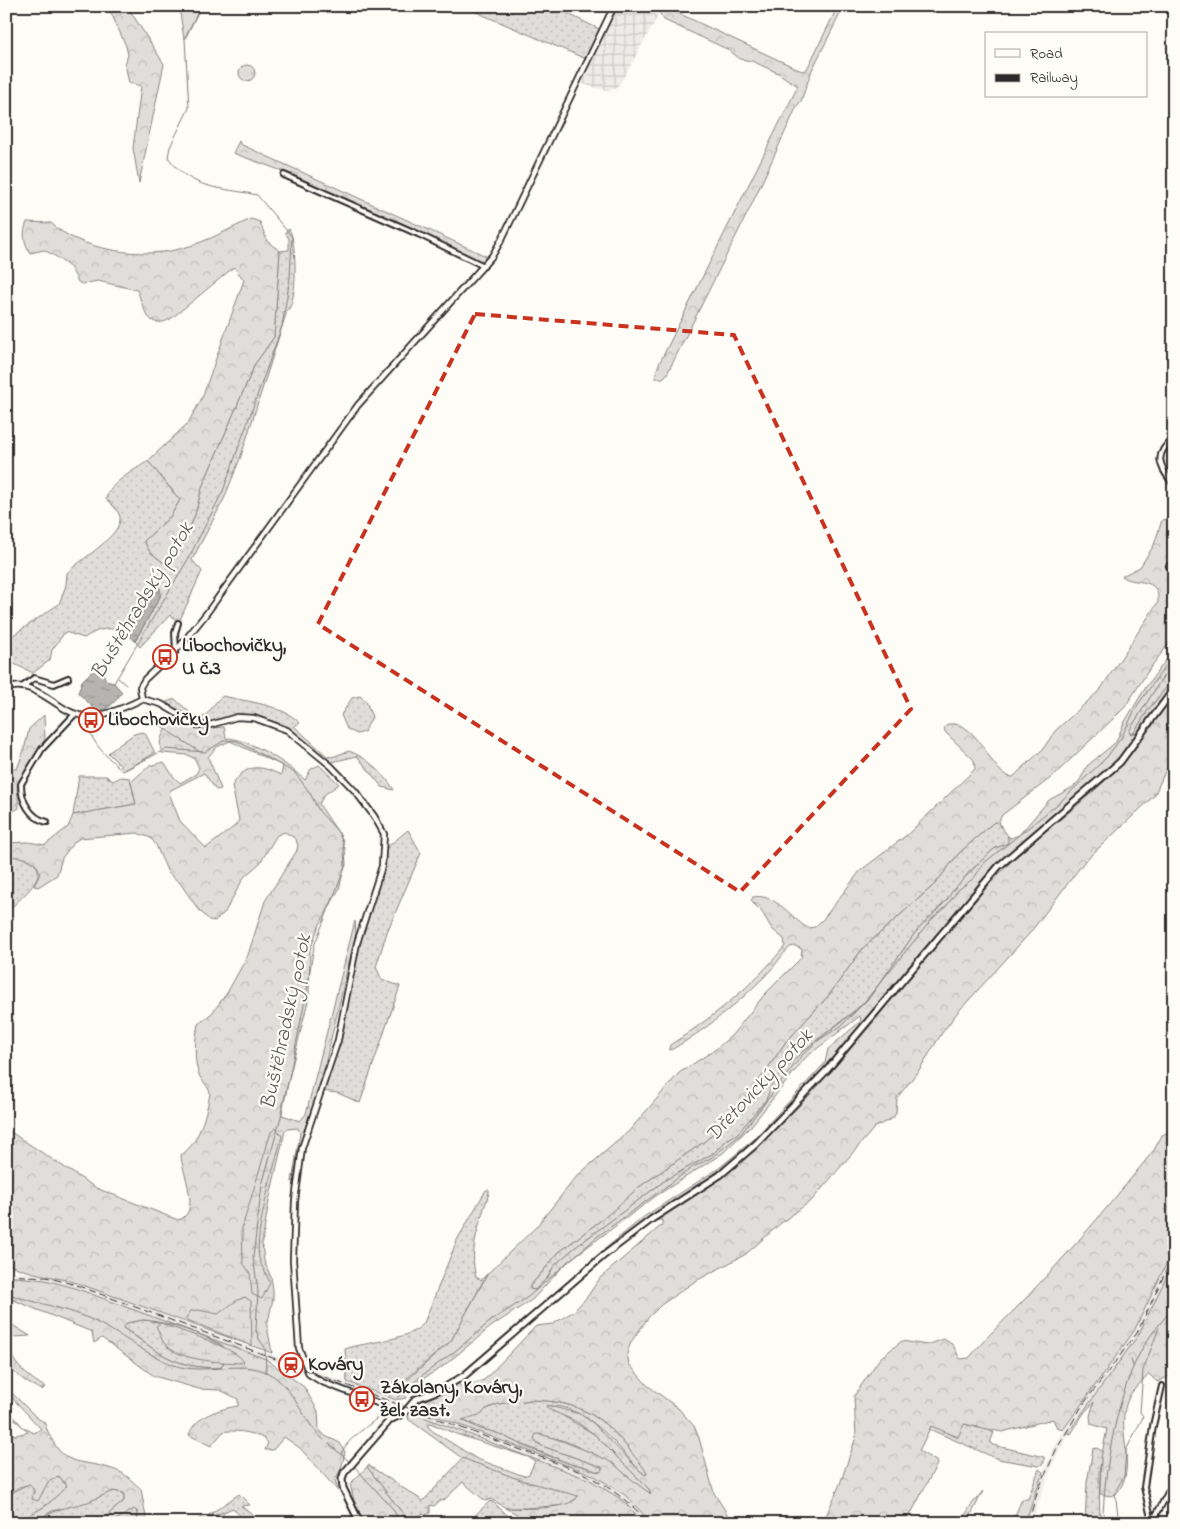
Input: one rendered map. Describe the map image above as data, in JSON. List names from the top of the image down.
{
  "water": ["Buštěhradský potok", "Dřetovický potok"],
  "places": {
    "bus stop": ["Libochovičky, U č.3", "Libochovičky", "Zákolany, Kováry, žel. zast."],
    "station": ["Kováry"]
  },
  "legend": ["Road", "Railway"]
}
